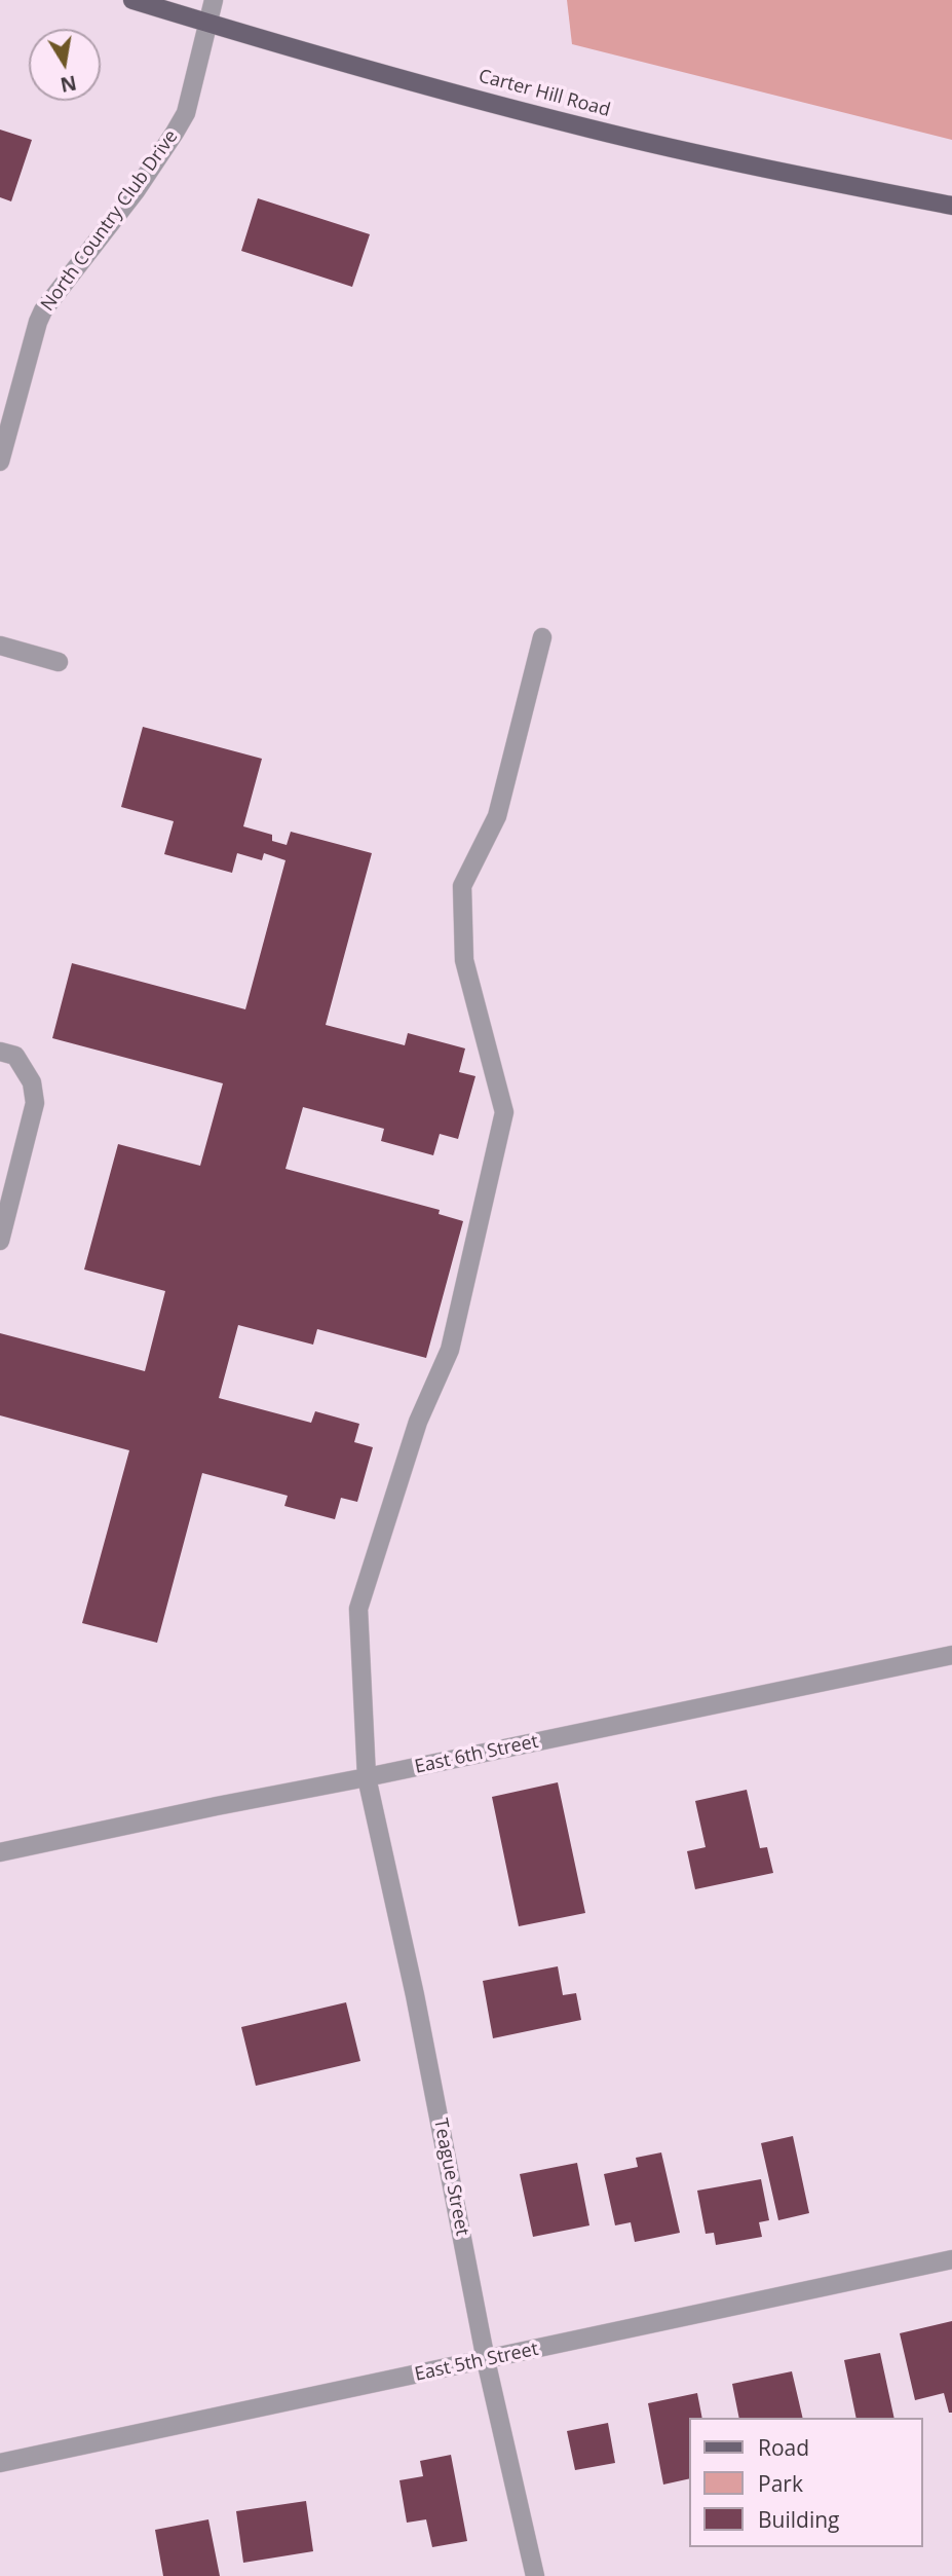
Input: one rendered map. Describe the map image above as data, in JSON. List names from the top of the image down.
{
  "streets": {
    "main road": ["Carter Hill Road"],
    "street": [
      "North Country Club Drive",
      "East 6th Street",
      "Teague Street",
      "East 5th Street"
    ]
  },
  "crossings": [
    ["Carter Hill Road", "North Country Club Drive"],
    ["East 6th Street", "Teague Street"],
    ["Teague Street", "East 5th Street"]
  ],
  "legend": ["Road", "Park", "Building"],
  "north": "bottom"
}
